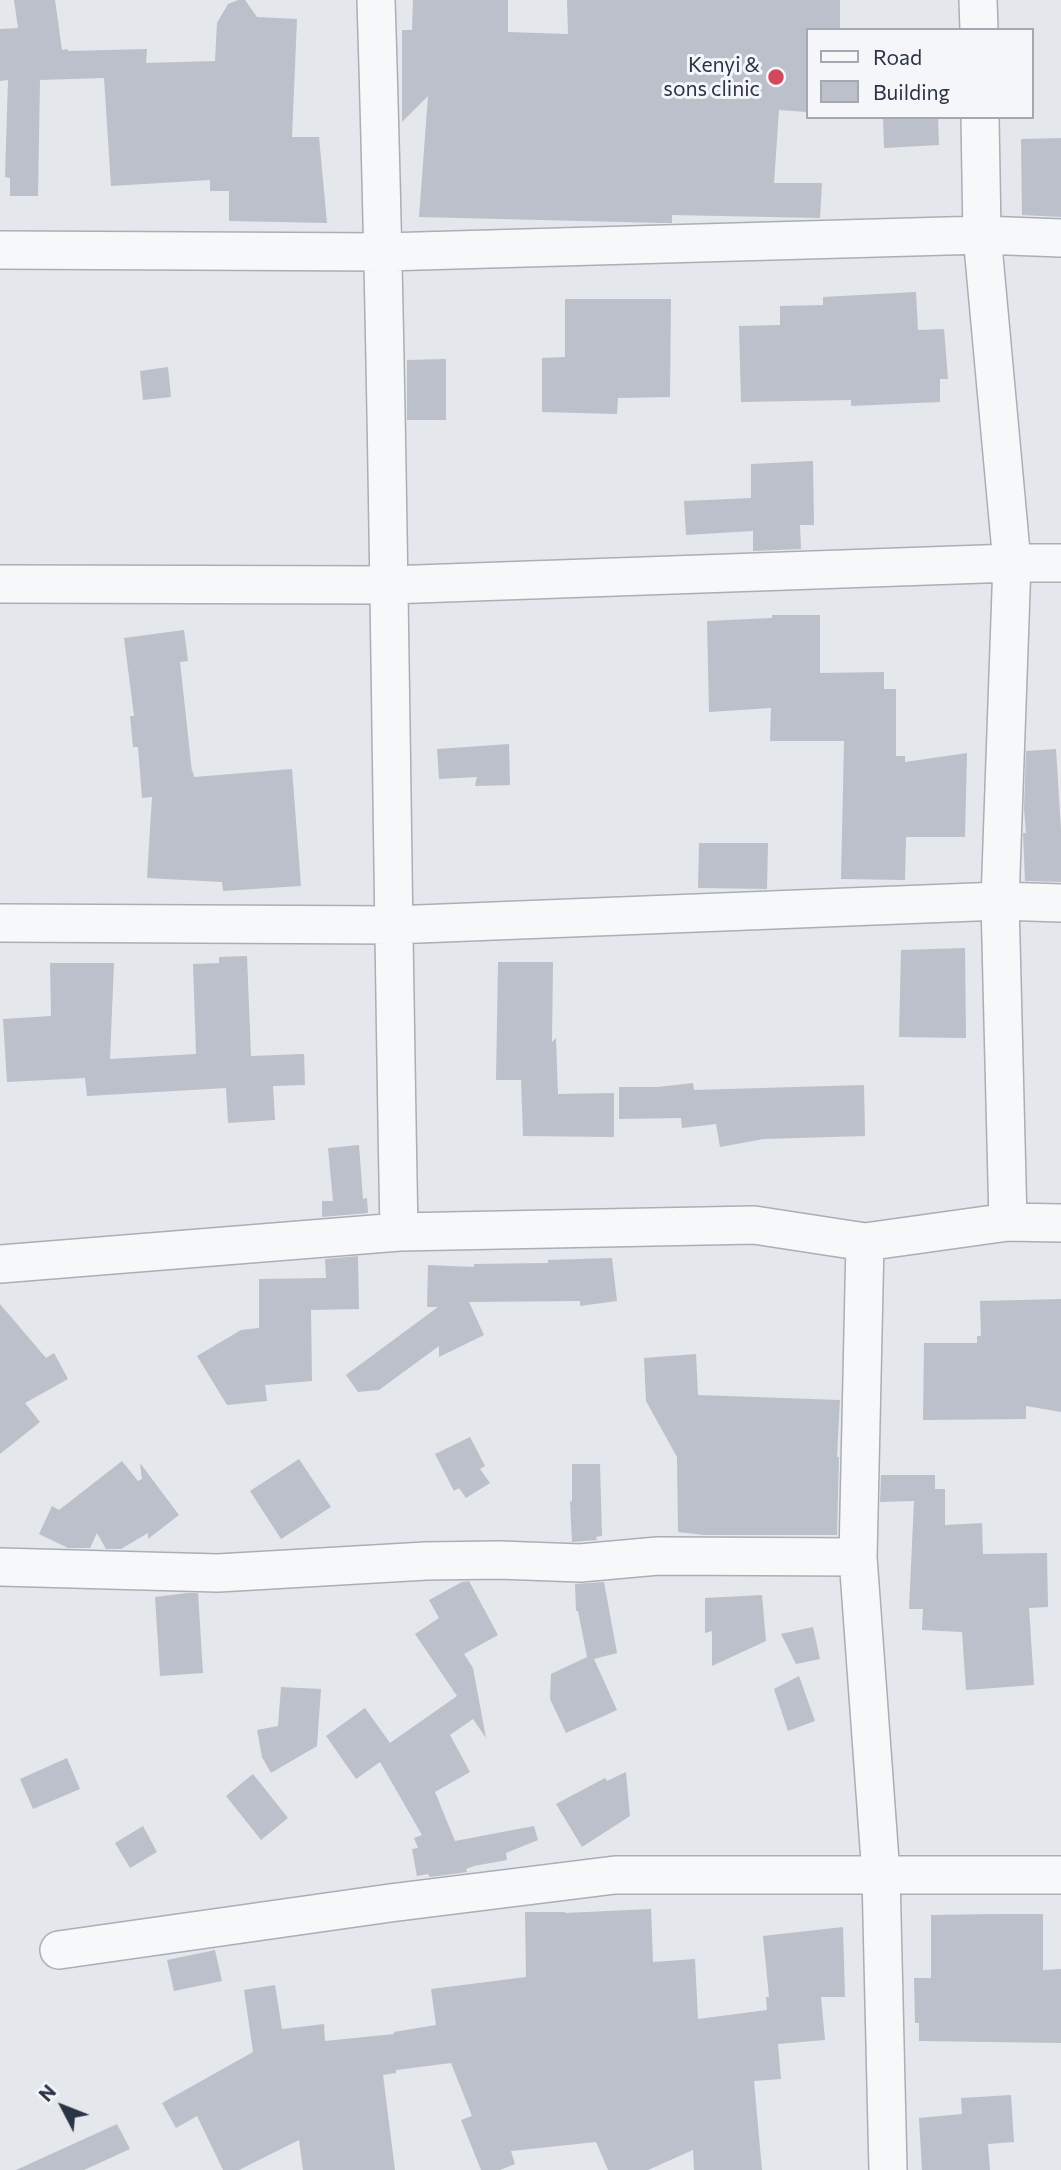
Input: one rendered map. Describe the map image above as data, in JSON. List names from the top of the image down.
{
  "places": ["Kenyi & sons clinic"],
  "legend": ["Road", "Building"],
  "north": "top left"
}
